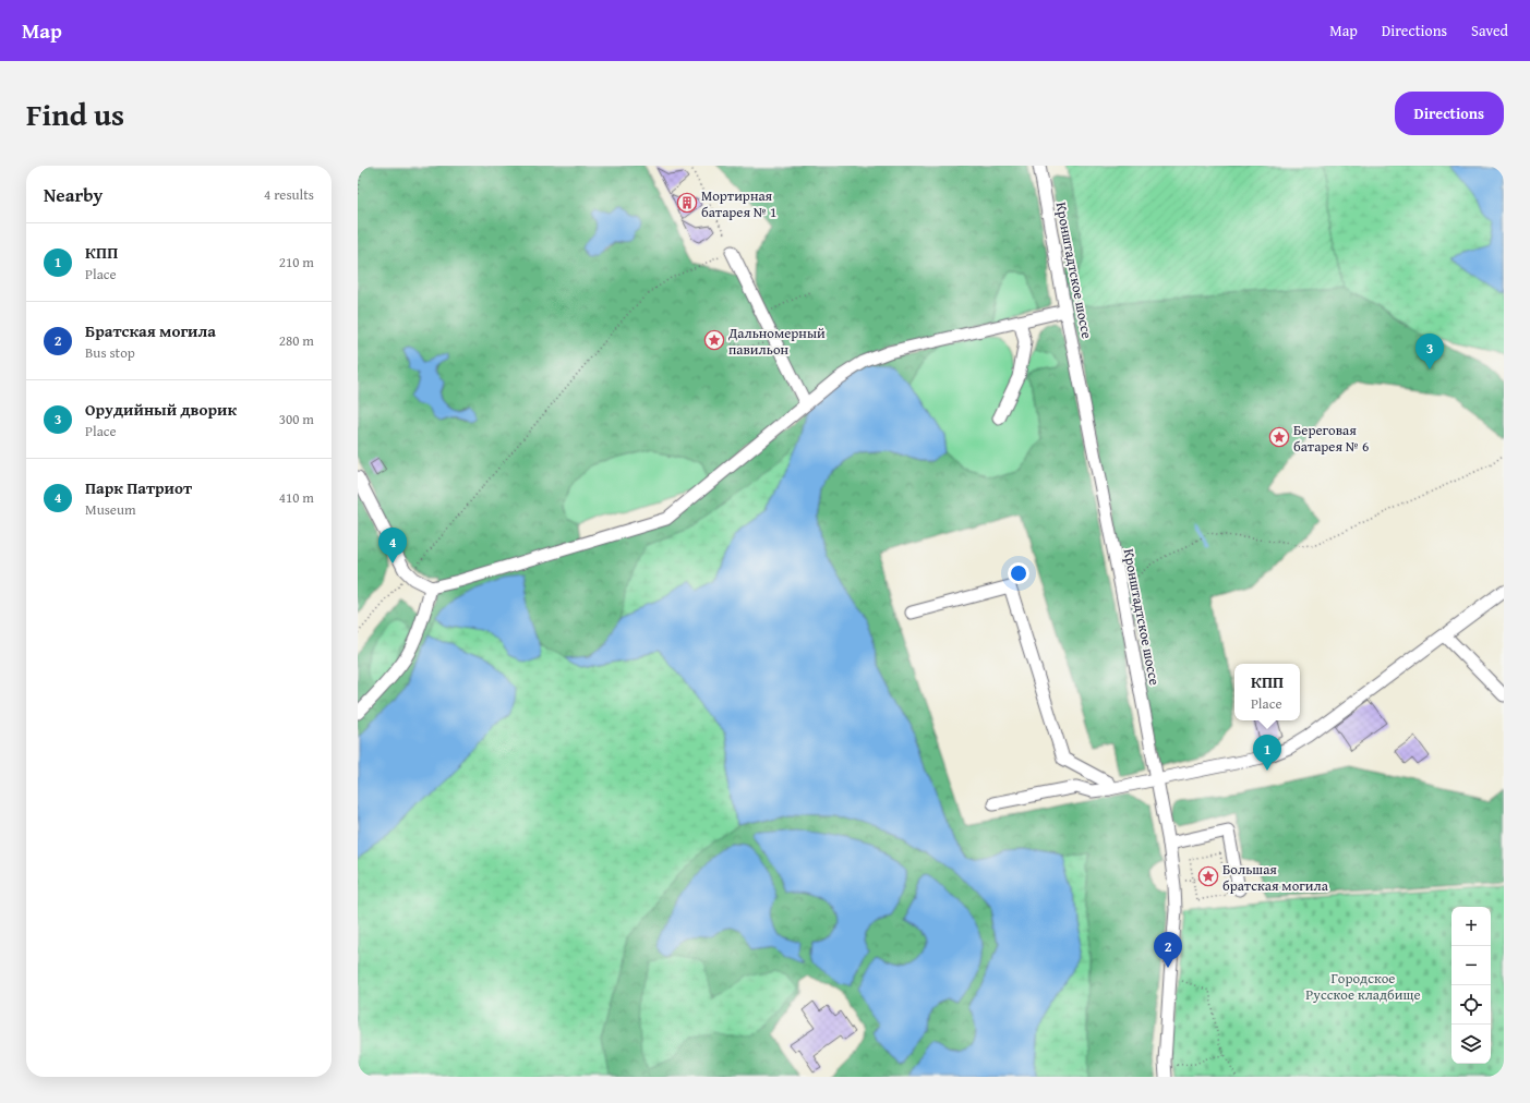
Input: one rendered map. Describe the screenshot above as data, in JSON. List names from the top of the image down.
{
  "streets": {
    "street": ["Кронштадтское шоссе"]
  },
  "parks": ["Городское Русское кладбище"],
  "places": {
    "building": ["Мортирная батарея № 1"],
    "place": ["Дальномерный павильон", "Береговая батарея № 6", "Большая братская могила"]
  },
  "page": {
    "header": "Map",
    "nav": ["Map", "Directions", "Saved"],
    "title": "Find us",
    "buttons": "Directions",
    "heading": ["Nearby", "4 results"],
    "list": [
      {
        "mark": "1",
        "name": "КПП",
        "note": "Place",
        "value": "210 m"
      },
      {
        "mark": "2",
        "name": "Братская могила",
        "note": "Bus stop",
        "value": "280 m"
      },
      {
        "mark": "3",
        "name": "Орудийный дворик",
        "note": "Place",
        "value": "300 m"
      },
      {
        "mark": "4",
        "name": "Парк Патриот",
        "note": "Museum",
        "value": "410 m"
      }
    ],
    "pins": [
      "3",
      "4",
      "1",
      "2"
    ],
    "popup": ["КПП", "Place"],
    "map_buttons": ["+", "−"]
  }
}
